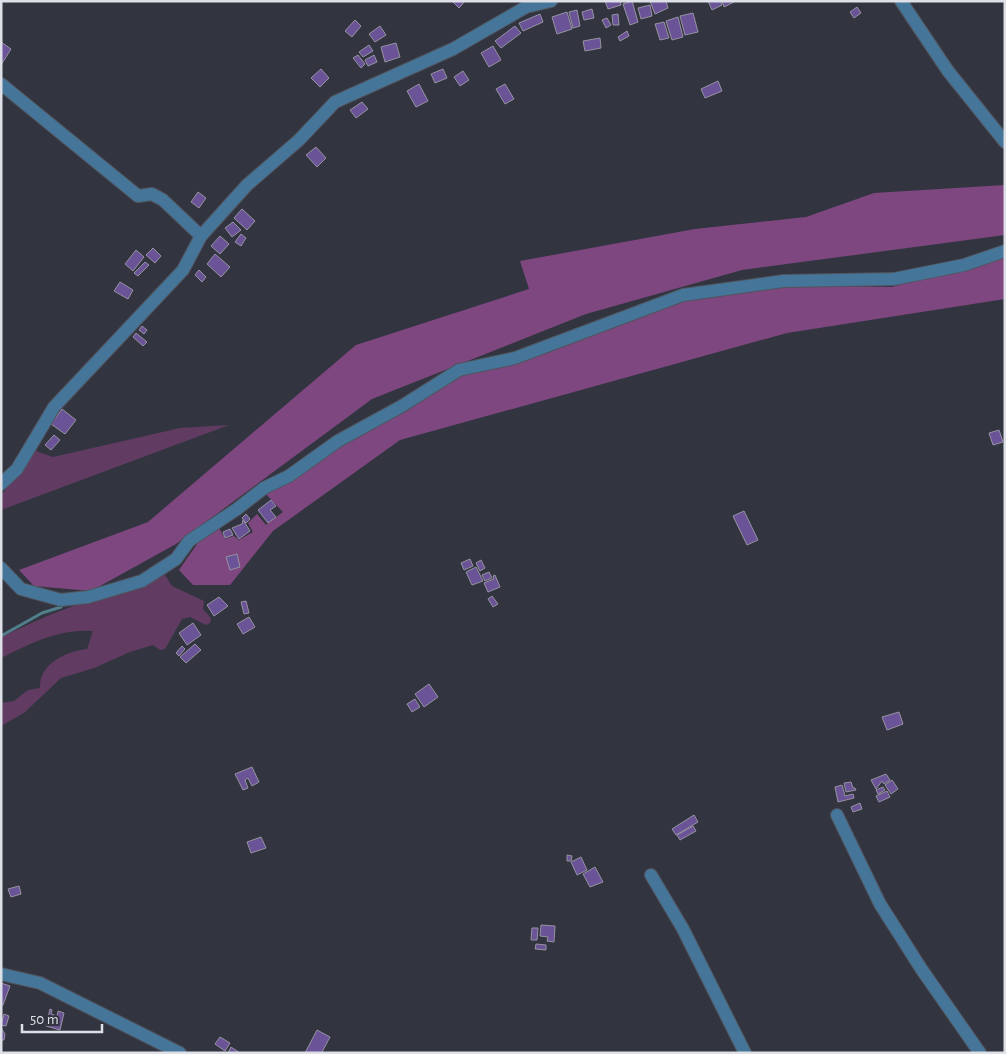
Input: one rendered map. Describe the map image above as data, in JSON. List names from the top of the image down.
{
  "scale_bar": "50 m"
}
